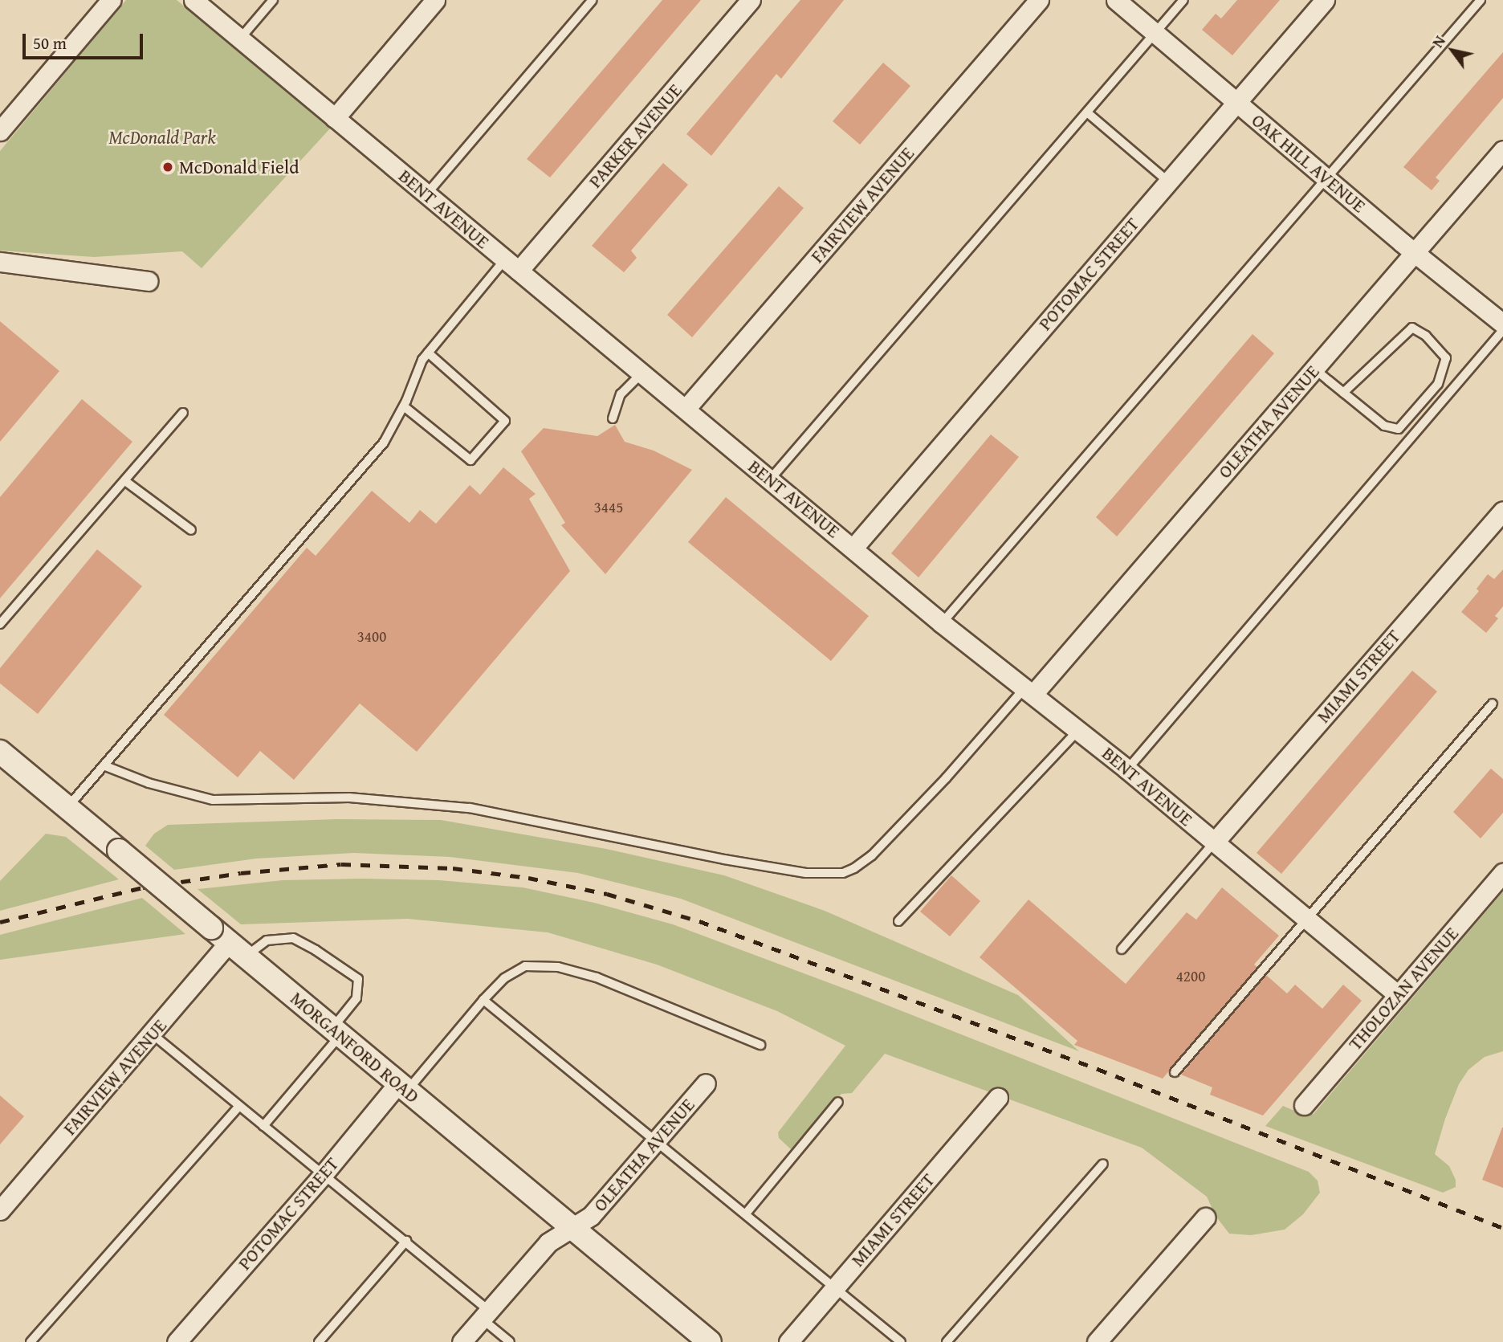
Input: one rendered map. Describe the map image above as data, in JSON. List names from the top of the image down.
{
  "streets": {
    "street": [
      "PARKER AVENUE",
      "OAK HILL AVENUE",
      "FAIRVIEW AVENUE",
      "BENT AVENUE",
      "POTOMAC STREET",
      "OLEATHA AVENUE",
      "MIAMI STREET",
      "THOLOZAN AVENUE",
      "MORGANFORD ROAD"
    ]
  },
  "crossings": [
    ["PARKER AVENUE", "BENT AVENUE"],
    ["OAK HILL AVENUE", "POTOMAC STREET"],
    ["OAK HILL AVENUE", "OLEATHA AVENUE"],
    ["FAIRVIEW AVENUE", "BENT AVENUE"],
    ["FAIRVIEW AVENUE", "MORGANFORD ROAD"],
    ["BENT AVENUE", "POTOMAC STREET"],
    ["BENT AVENUE", "OLEATHA AVENUE"],
    ["BENT AVENUE", "MIAMI STREET"],
    ["BENT AVENUE", "THOLOZAN AVENUE"],
    ["POTOMAC STREET", "MORGANFORD ROAD"],
    ["OLEATHA AVENUE", "MORGANFORD ROAD"]
  ],
  "parks": ["McDonald Park"],
  "places": ["McDonald Field"],
  "house_numbers": ["3445", "3400", "4200"],
  "scale_bar": "50 m",
  "north": "top left"
}
